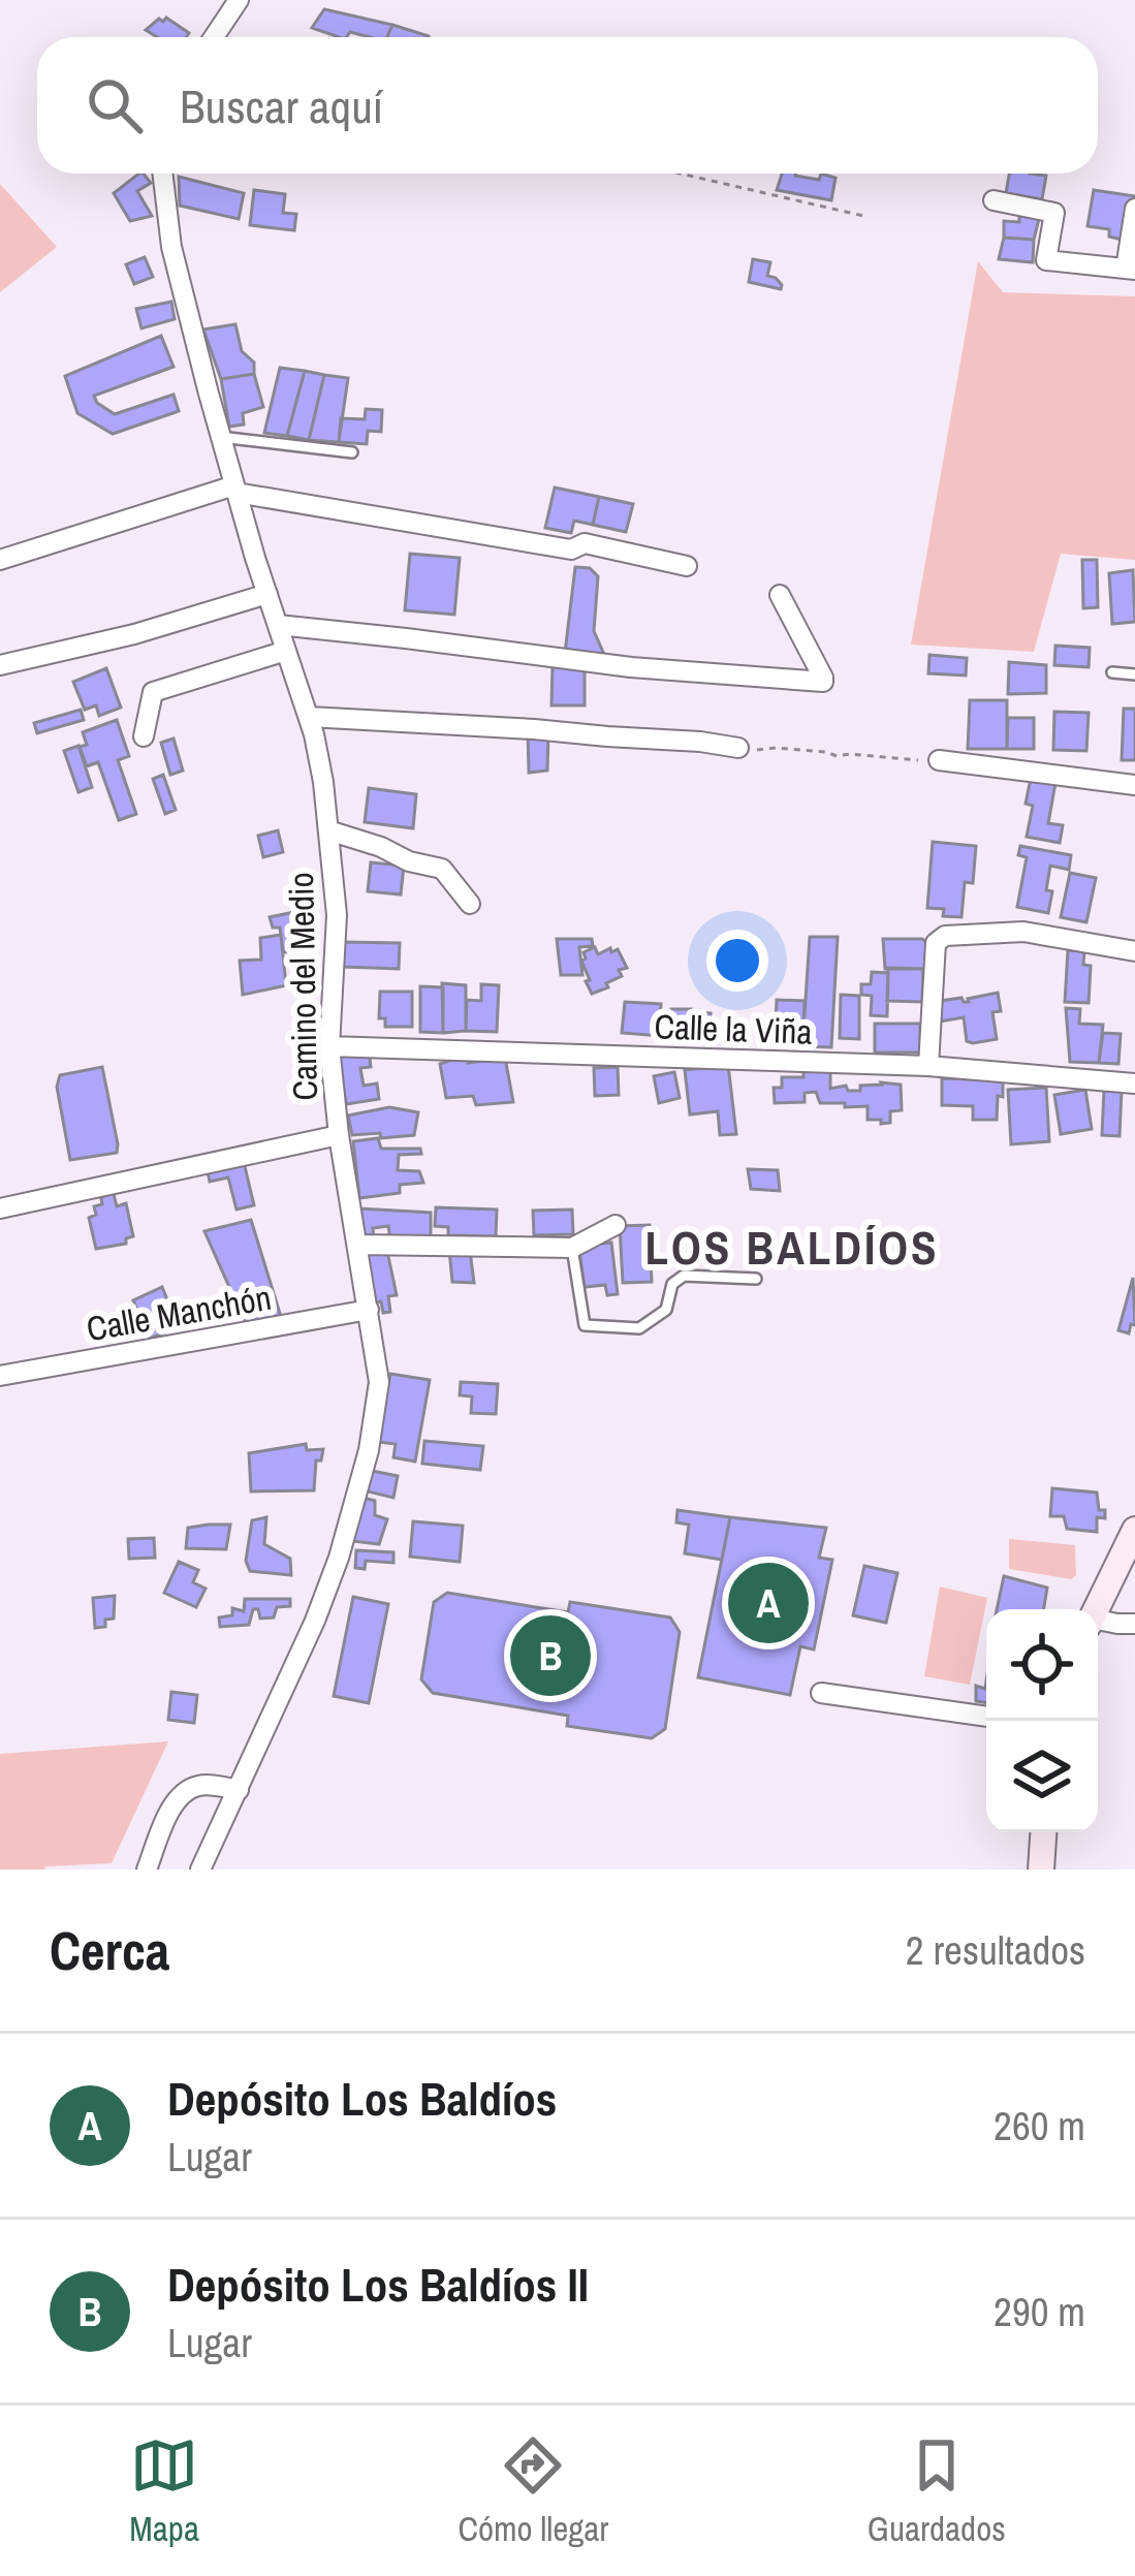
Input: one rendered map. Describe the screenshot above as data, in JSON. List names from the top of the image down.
{
  "streets": {
    "street": ["Camino del Medio", "Calle la Viña", "Calle Manchón"]
  },
  "crossings": [
    ["Camino del Medio", "Calle la Viña"],
    ["Camino del Medio", "Calle Manchón"]
  ],
  "districts": ["LOS BALDÍOS"],
  "page": {
    "search": "Buscar aquí",
    "pins": ["A", "B"],
    "heading": ["Cerca", "2 resultados"],
    "list": [
      {
        "mark": "A",
        "name": "Depósito Los Baldíos",
        "note": "Lugar",
        "value": "260 m"
      },
      {
        "mark": "B",
        "name": "Depósito Los Baldíos II",
        "note": "Lugar",
        "value": "290 m"
      }
    ],
    "nav": ["Mapa", "Cómo llegar", "Guardados"]
  }
}
